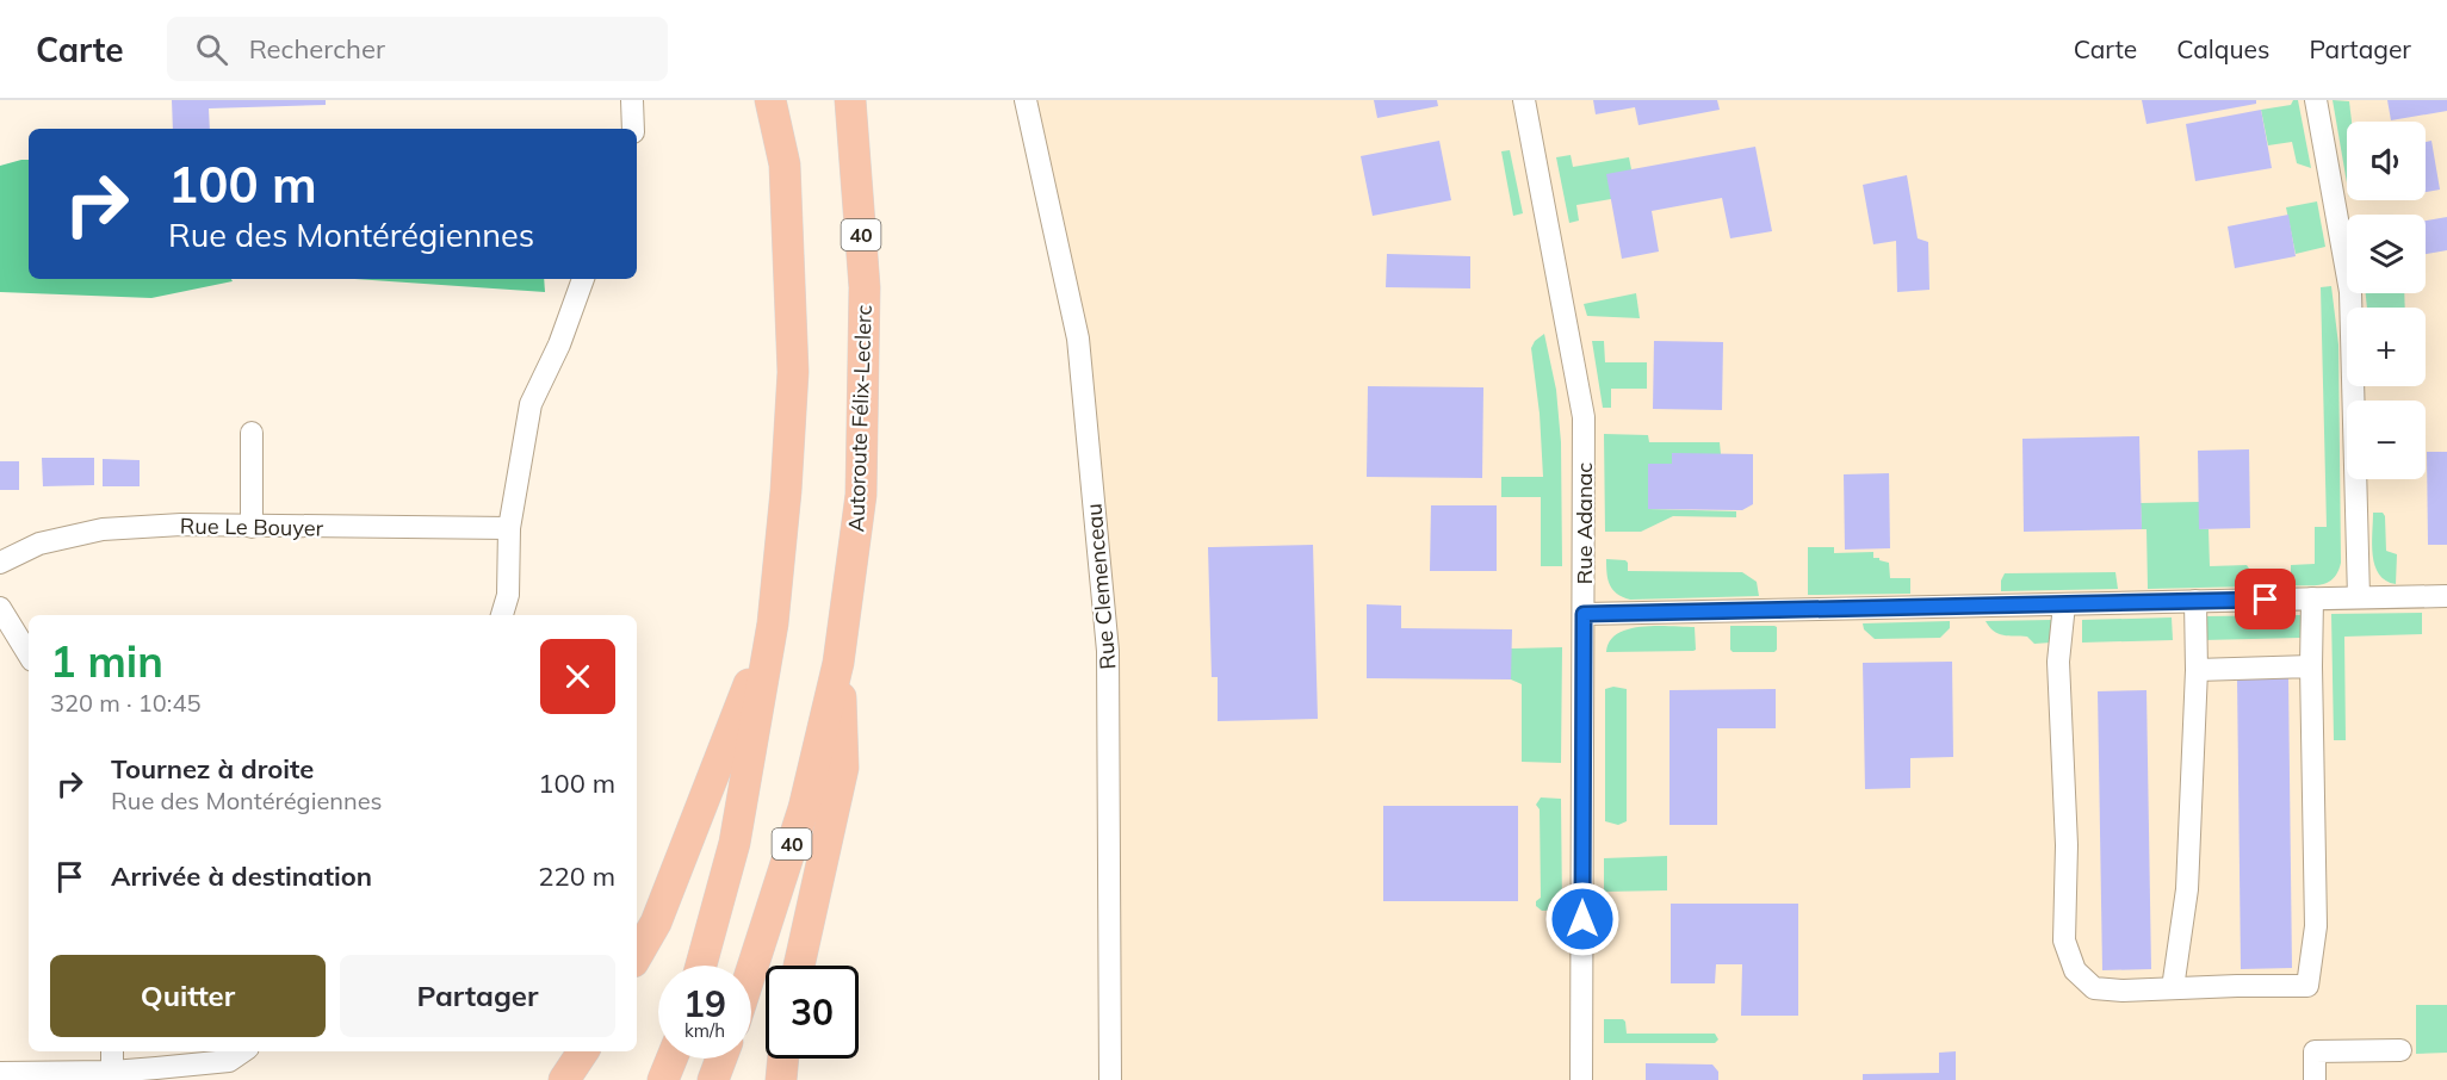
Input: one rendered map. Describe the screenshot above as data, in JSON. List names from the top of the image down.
{
  "streets": {
    "highway": ["40", "Autoroute Félix-Leclerc"],
    "street": ["Rue Adanac", "Rue Le Bouyer", "Rue Clemenceau"]
  },
  "page": {
    "header": "Carte",
    "search": "Rechercher",
    "nav": ["Carte", "Calques", "Partager"],
    "map_buttons": ["+", "−"],
    "turn": ["100 m", "Rue des Montérégiennes"],
    "heading": ["1 min", "320 m · 10:45"],
    "list": [
      {
        "name": "Tournez à droite",
        "note": "Rue des Montérégiennes",
        "value": "100 m"
      },
      {
        "name": "Arrivée à destination",
        "value": "220 m"
      }
    ],
    "buttons": ["Quitter", "Partager"],
    "speed": "19 km/h",
    "limit": "30"
  }
}
